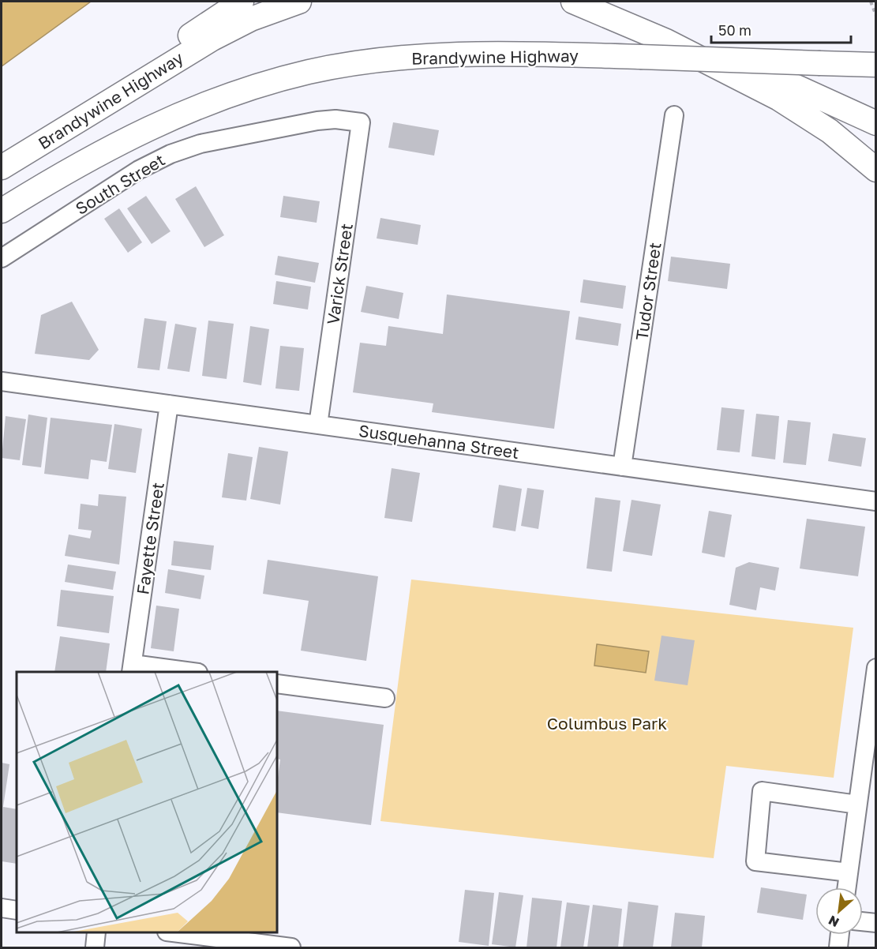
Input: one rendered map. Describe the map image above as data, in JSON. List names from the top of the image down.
{
  "streets": {
    "main road": ["Brandywine Highway"],
    "street": [
      "South Street",
      "Varick Street",
      "Tudor Street",
      "Susquehanna Street",
      "Fayette Street"
    ]
  },
  "crossings": [
    ["South Street", "Varick Street"],
    ["Varick Street", "Susquehanna Street"],
    ["Tudor Street", "Susquehanna Street"],
    ["Susquehanna Street", "Fayette Street"]
  ],
  "parks": ["Columbus Park"],
  "scale_bar": "50 m",
  "north": "bottom left"
}
